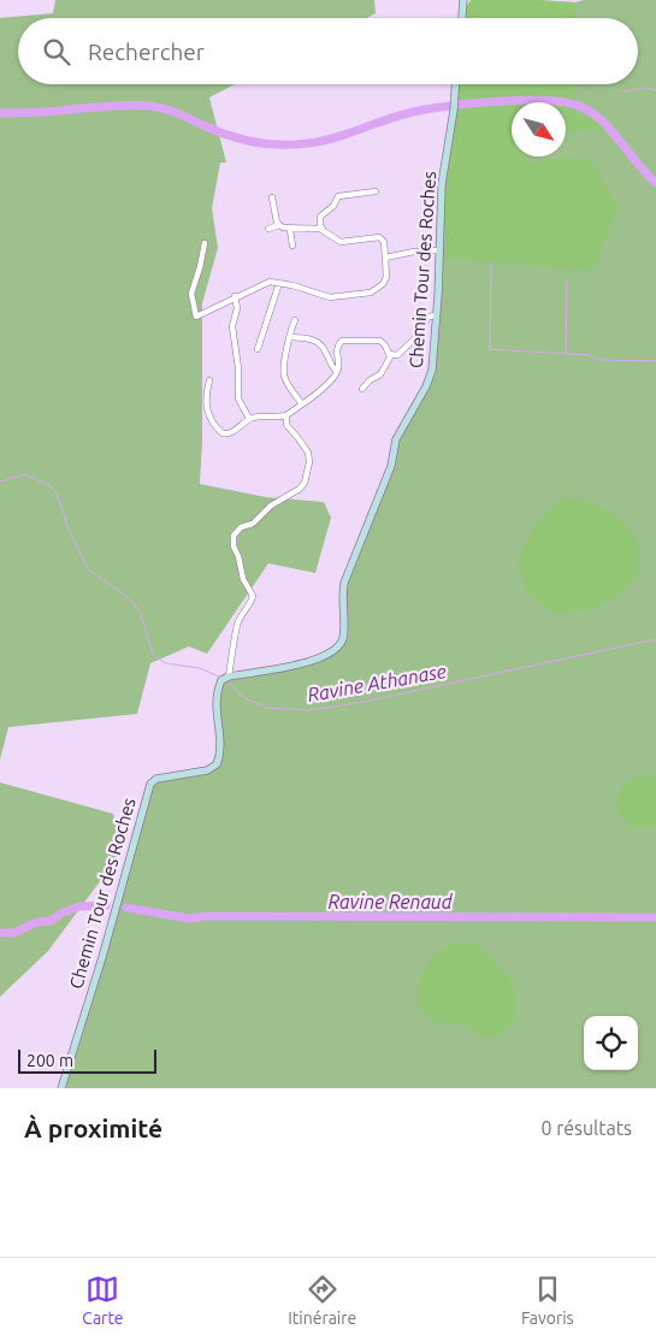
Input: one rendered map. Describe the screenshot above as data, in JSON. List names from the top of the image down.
{
  "streets": {
    "street": ["Chemin Tour des Roches"]
  },
  "water": ["Ravine Athanase", "Ravine Renaud"],
  "scale_bar": "200 m",
  "north": "bottom right",
  "page": {
    "search": "Rechercher",
    "scale": "200 m",
    "heading": ["À proximité", "0 résultats"],
    "nav": ["Carte", "Itinéraire", "Favoris"]
  }
}
